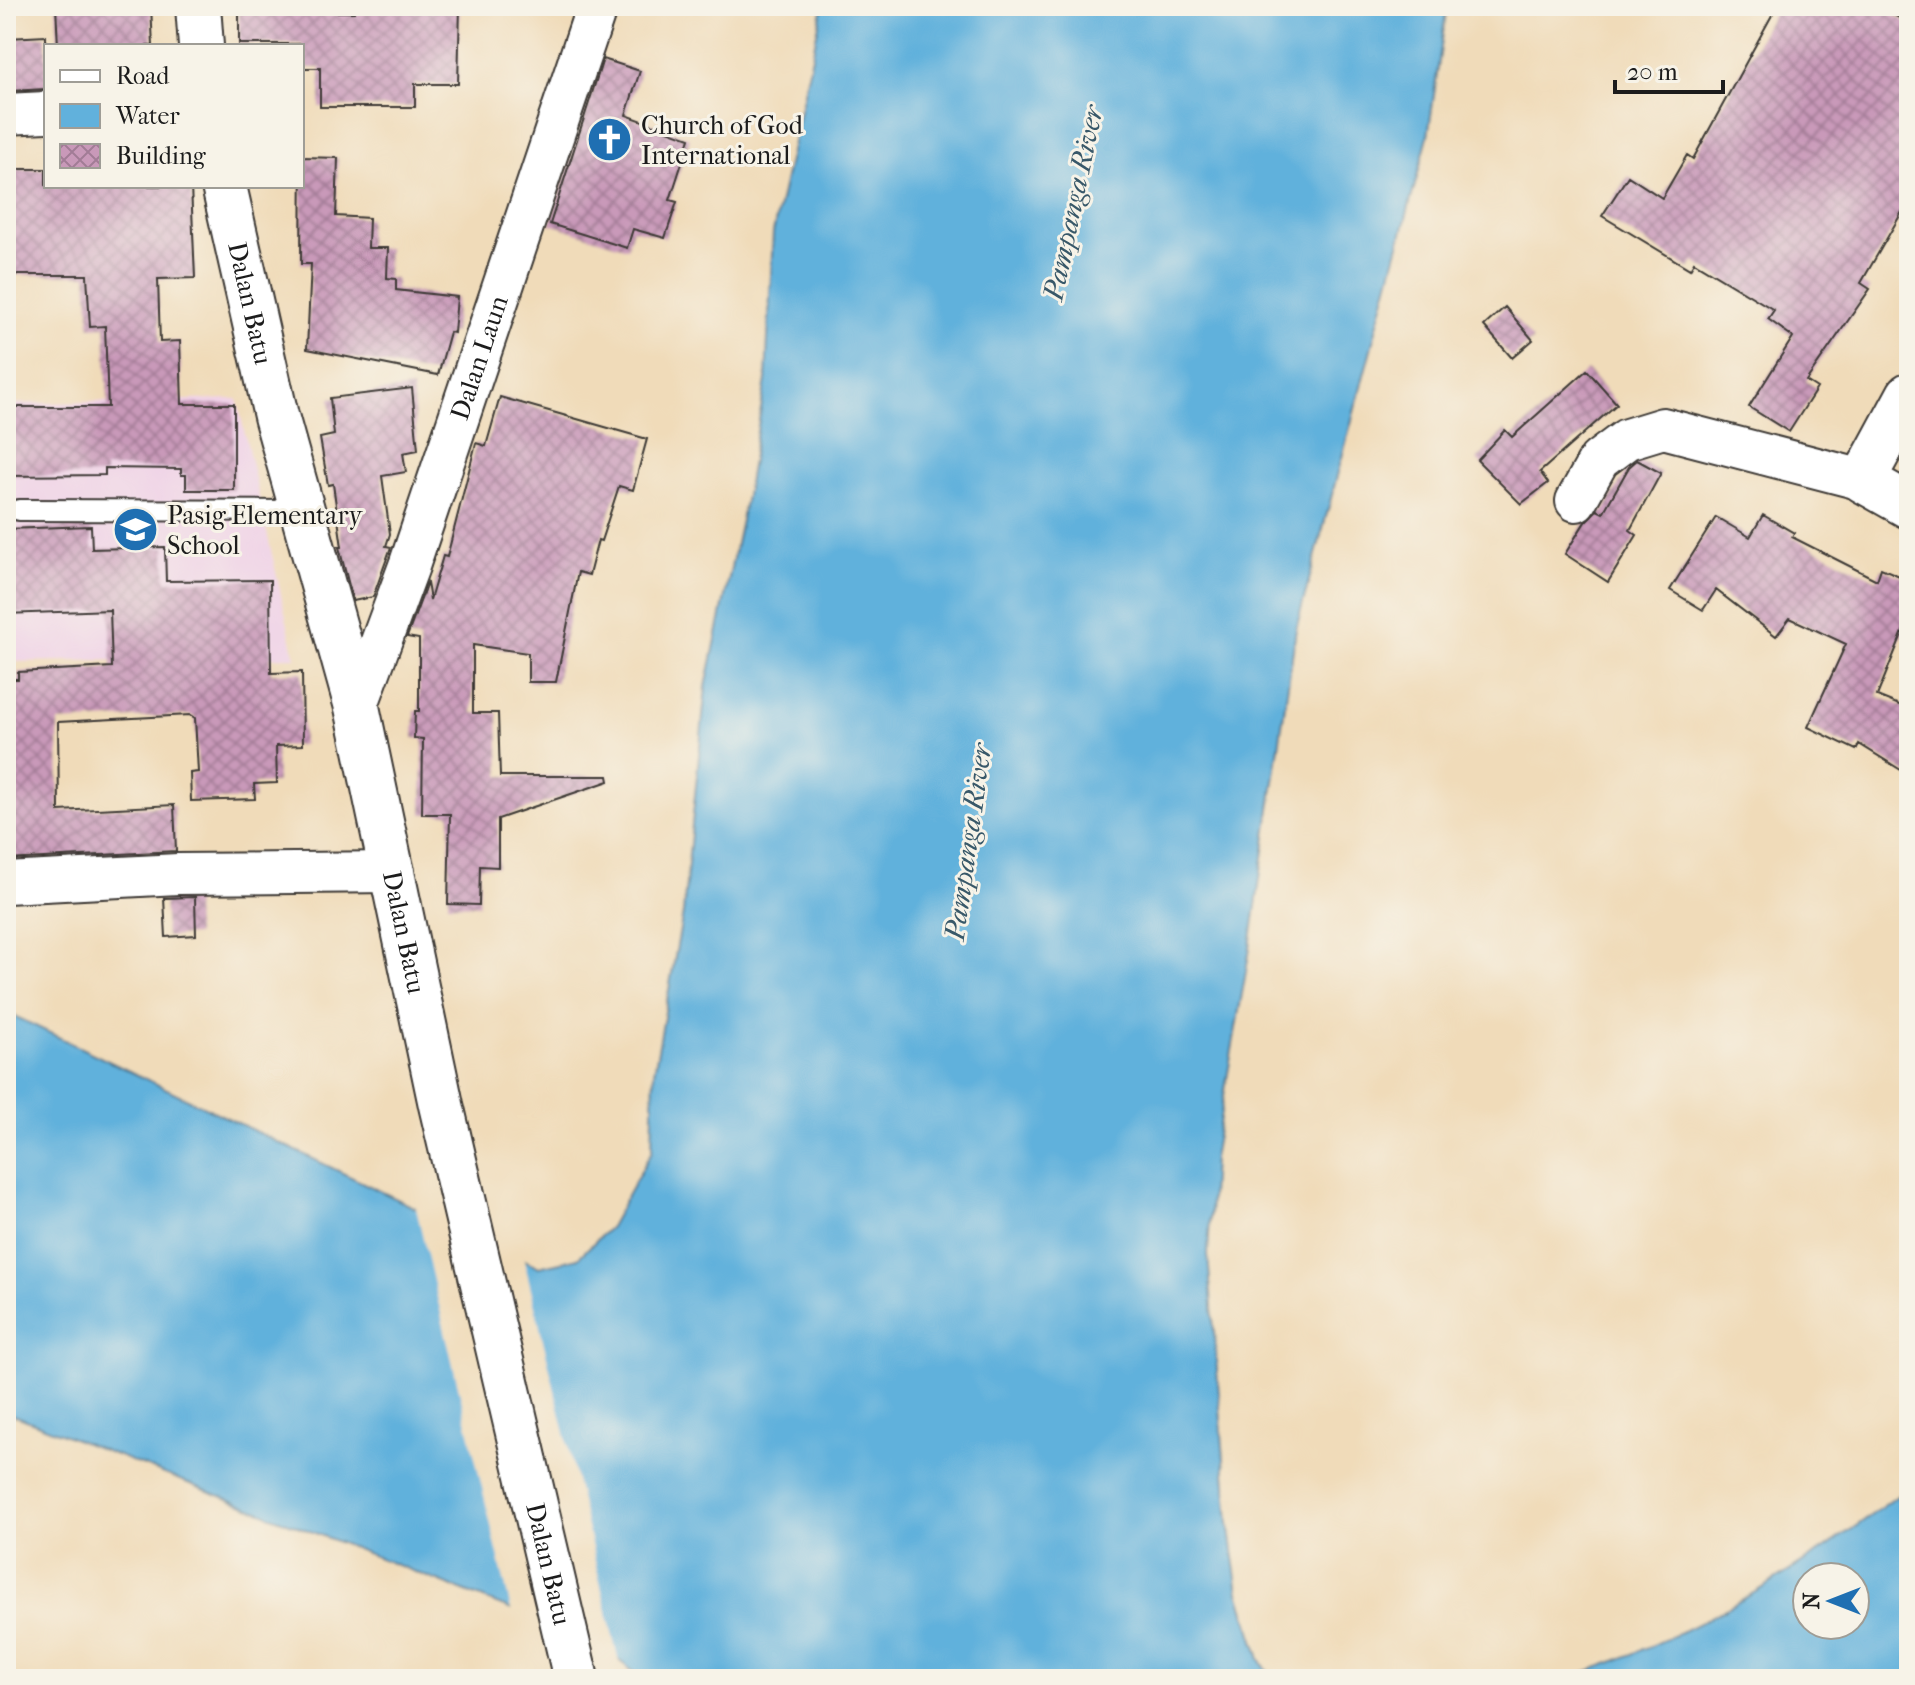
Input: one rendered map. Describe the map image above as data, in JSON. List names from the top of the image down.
{
  "streets": {
    "main road": ["Dalan Batu"],
    "street": ["Dalan Laun"]
  },
  "crossings": [
    ["Dalan Batu", "Dalan Laun"]
  ],
  "water": ["Pampanga River"],
  "places": {
    "church": ["Church of God International"],
    "school or university": ["Pasig Elementary School"]
  },
  "legend": ["Road", "Water", "Building"],
  "scale_bar": "20 m",
  "north": "left"
}
